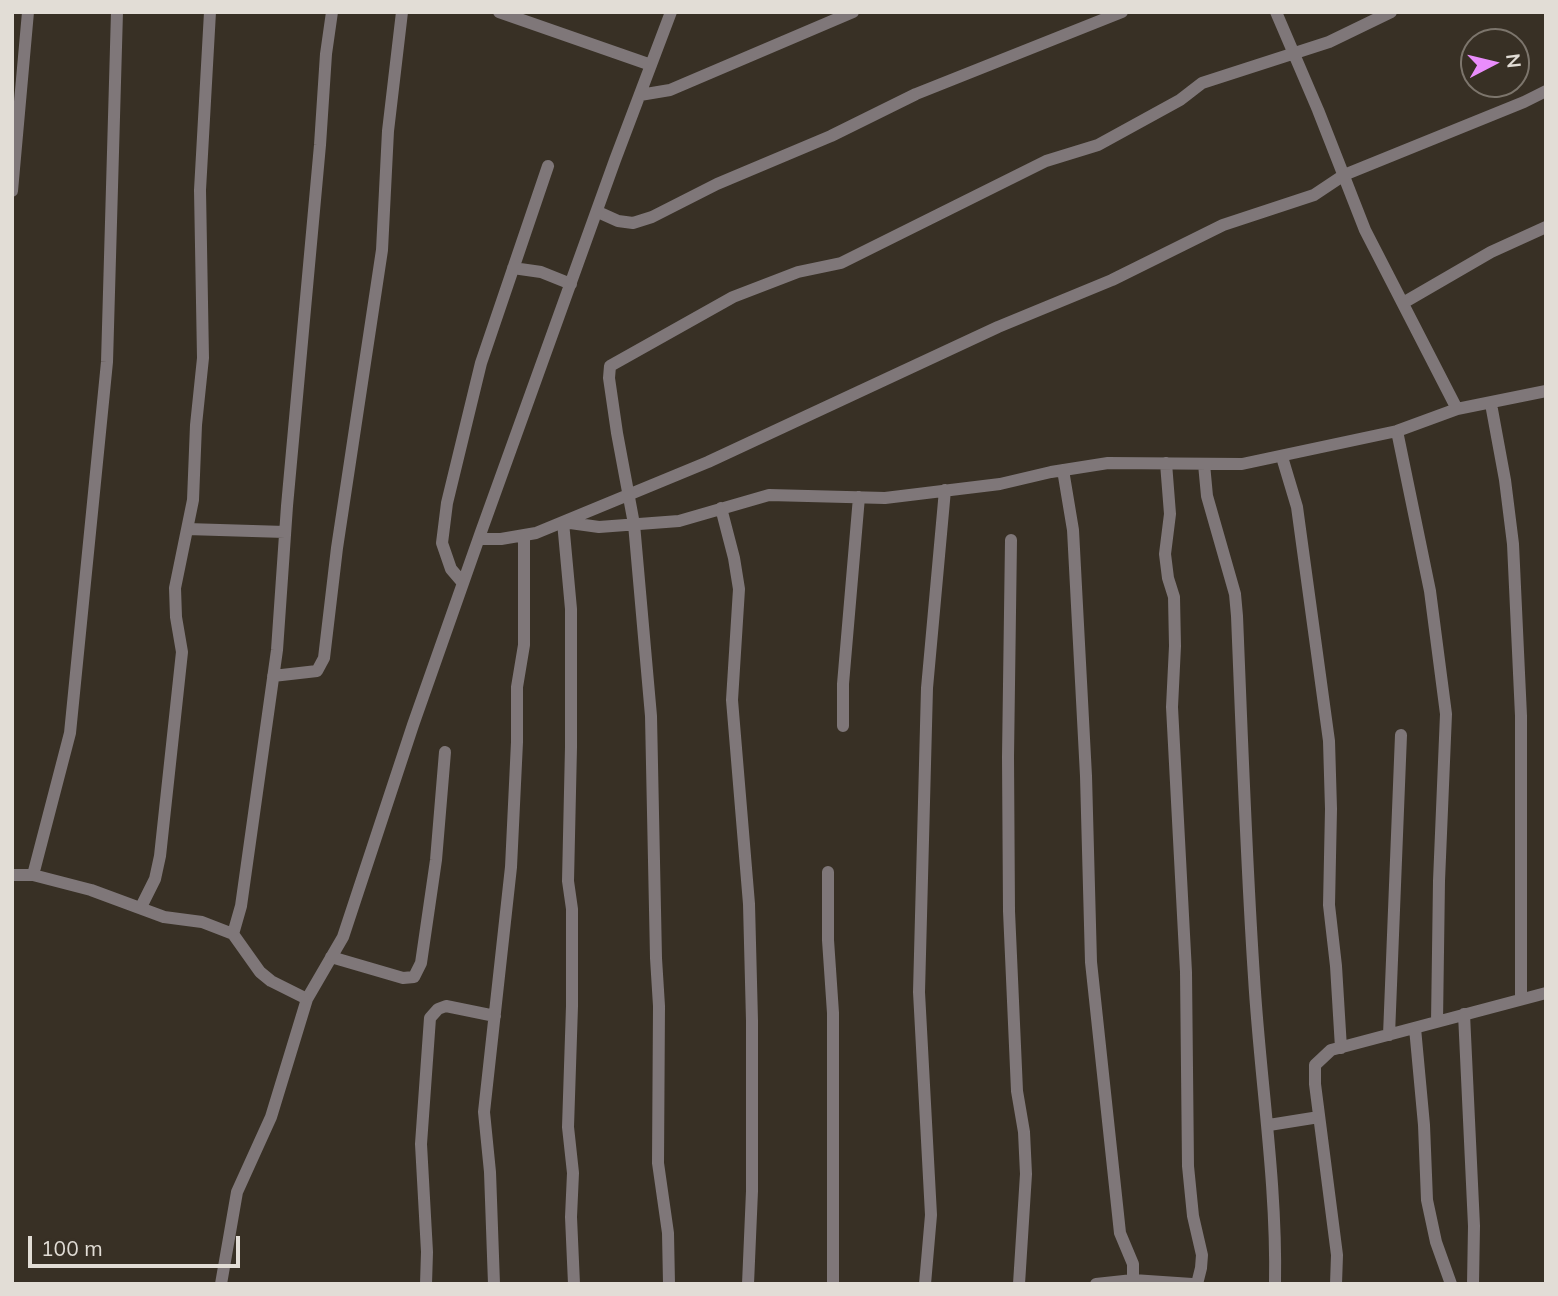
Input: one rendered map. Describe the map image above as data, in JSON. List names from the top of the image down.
{
  "scale_bar": "100 m",
  "north": "right"
}
